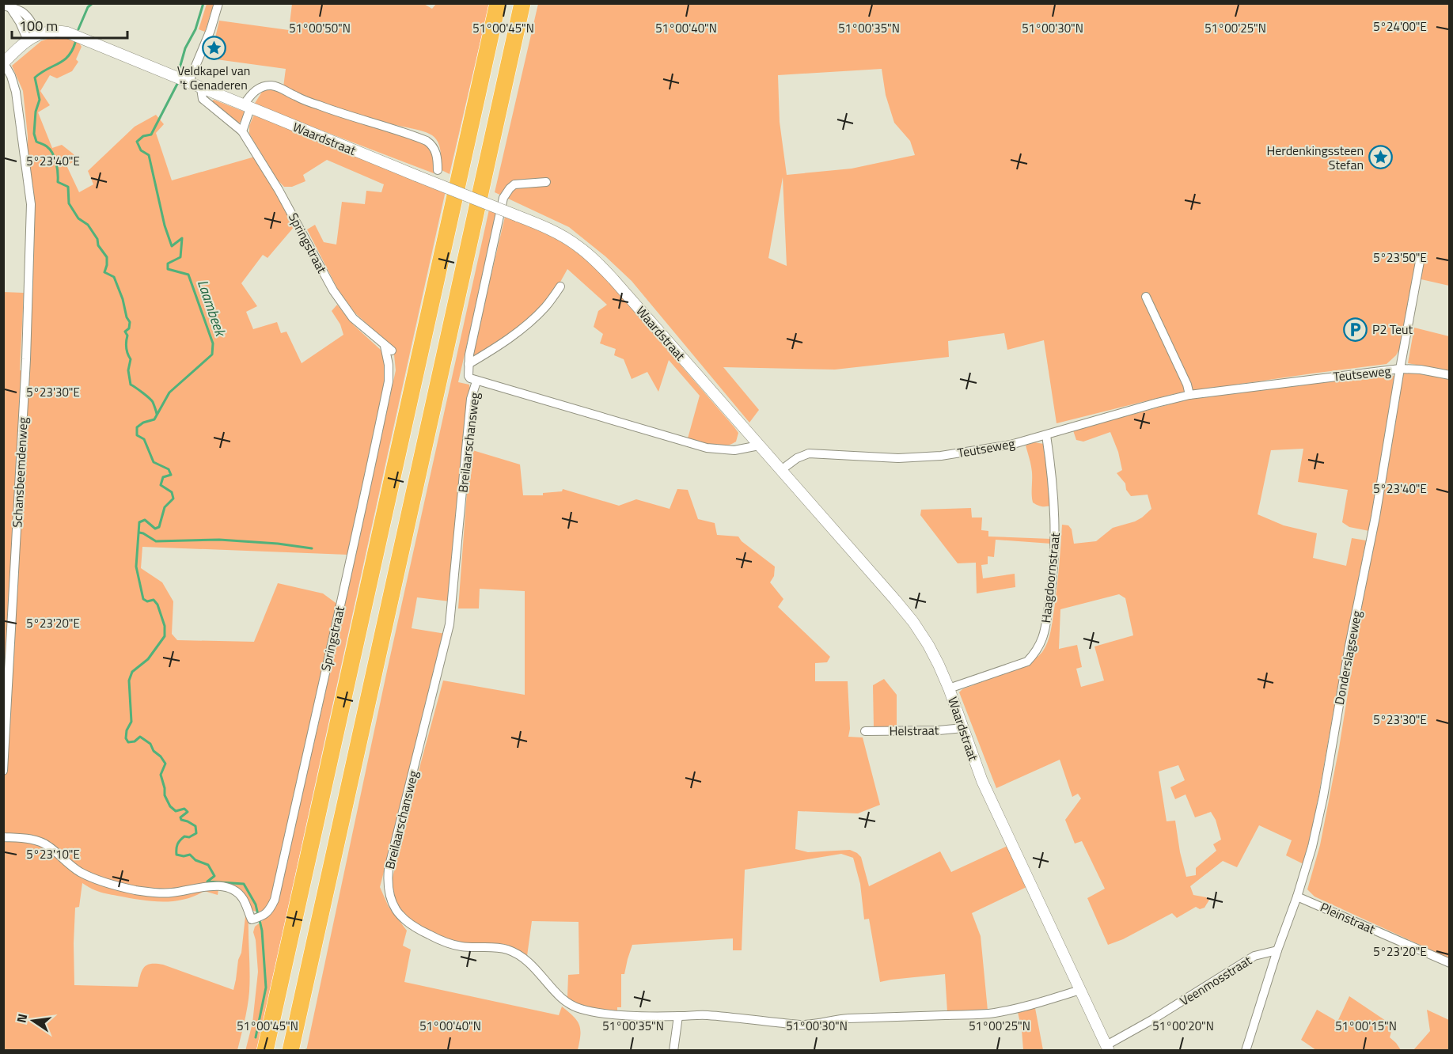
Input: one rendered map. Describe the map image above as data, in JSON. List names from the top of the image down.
{
  "streets": {
    "street": [
      "Waardstraat",
      "Springstraat",
      "Teutseweg",
      "Breilaarschansweg",
      "Schansbeemdenweg",
      "Haagdoornstraat",
      "Donderslagseweg",
      "Helstraat",
      "Pleinstraat",
      "Veenmosstraat"
    ]
  },
  "crossings": [
    ["Waardstraat", "Springstraat"],
    ["Waardstraat", "Teutseweg"],
    ["Waardstraat", "Breilaarschansweg"],
    ["Waardstraat", "Haagdoornstraat"],
    ["Waardstraat", "Helstraat"],
    ["Waardstraat", "Veenmosstraat"],
    ["Teutseweg", "Haagdoornstraat"],
    ["Teutseweg", "Donderslagseweg"],
    ["Donderslagseweg", "Pleinstraat"],
    ["Donderslagseweg", "Veenmosstraat"]
  ],
  "water": ["Laambeek"],
  "places": {
    "place": ["Veldkapel van 't Genaderen", "Herdenkingssteen Stefan"],
    "parking": ["P2 Teut"]
  },
  "scale_bar": "100 m",
  "north": "left",
  "coordinates": [
    "5°24'00\"E",
    "51°00'50\"N",
    "51°00'45\"N",
    "51°00'40\"N",
    "51°00'35\"N",
    "51°00'30\"N",
    "51°00'25\"N",
    "5°23'40\"E",
    "5°23'50\"E",
    "5°23'30\"E",
    "5°23'20\"E",
    "5°23'10\"E",
    "51°00'20\"N",
    "51°00'15\"N"
  ]
}
